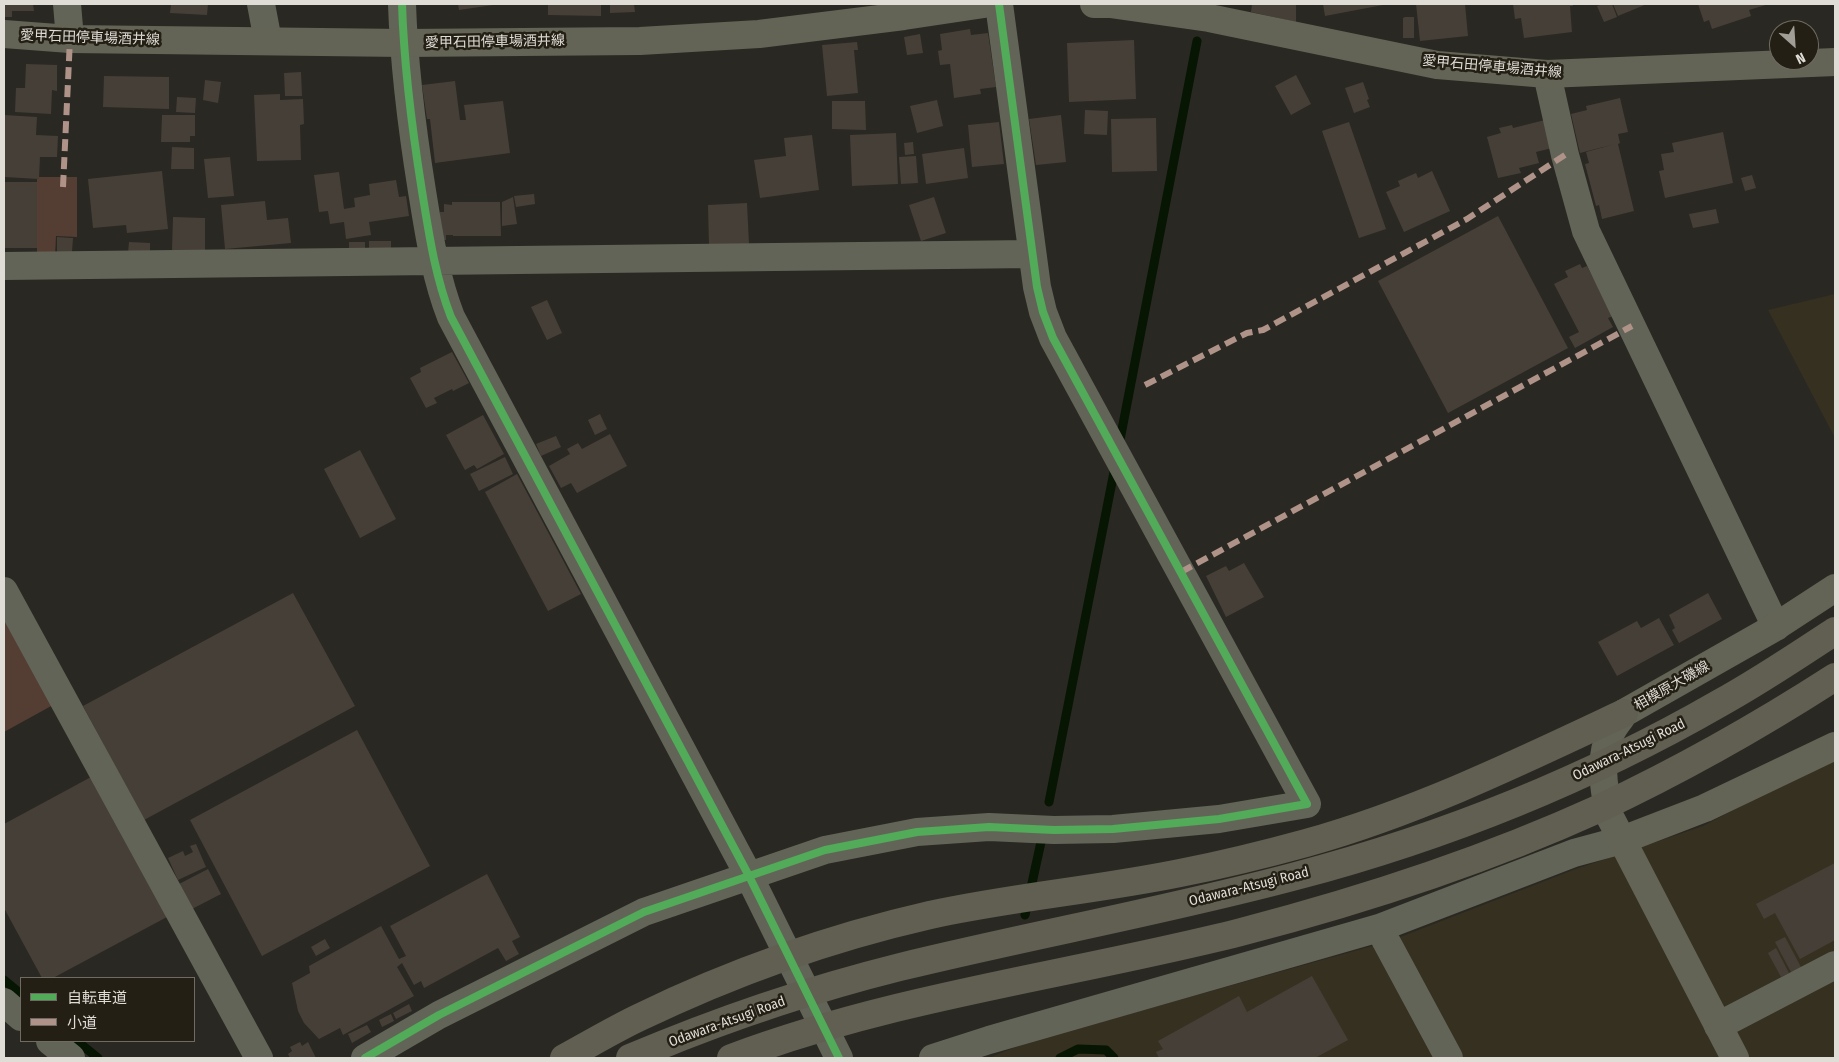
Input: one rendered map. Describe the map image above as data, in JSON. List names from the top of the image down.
{
  "streets": {
    "highway": ["Odawara-Atsugi Road"],
    "main road": ["愛甲石田停車場酒井線", "相模原大磯線"]
  },
  "legend": ["自転車道", "小道"],
  "north": "bottom right"
}
